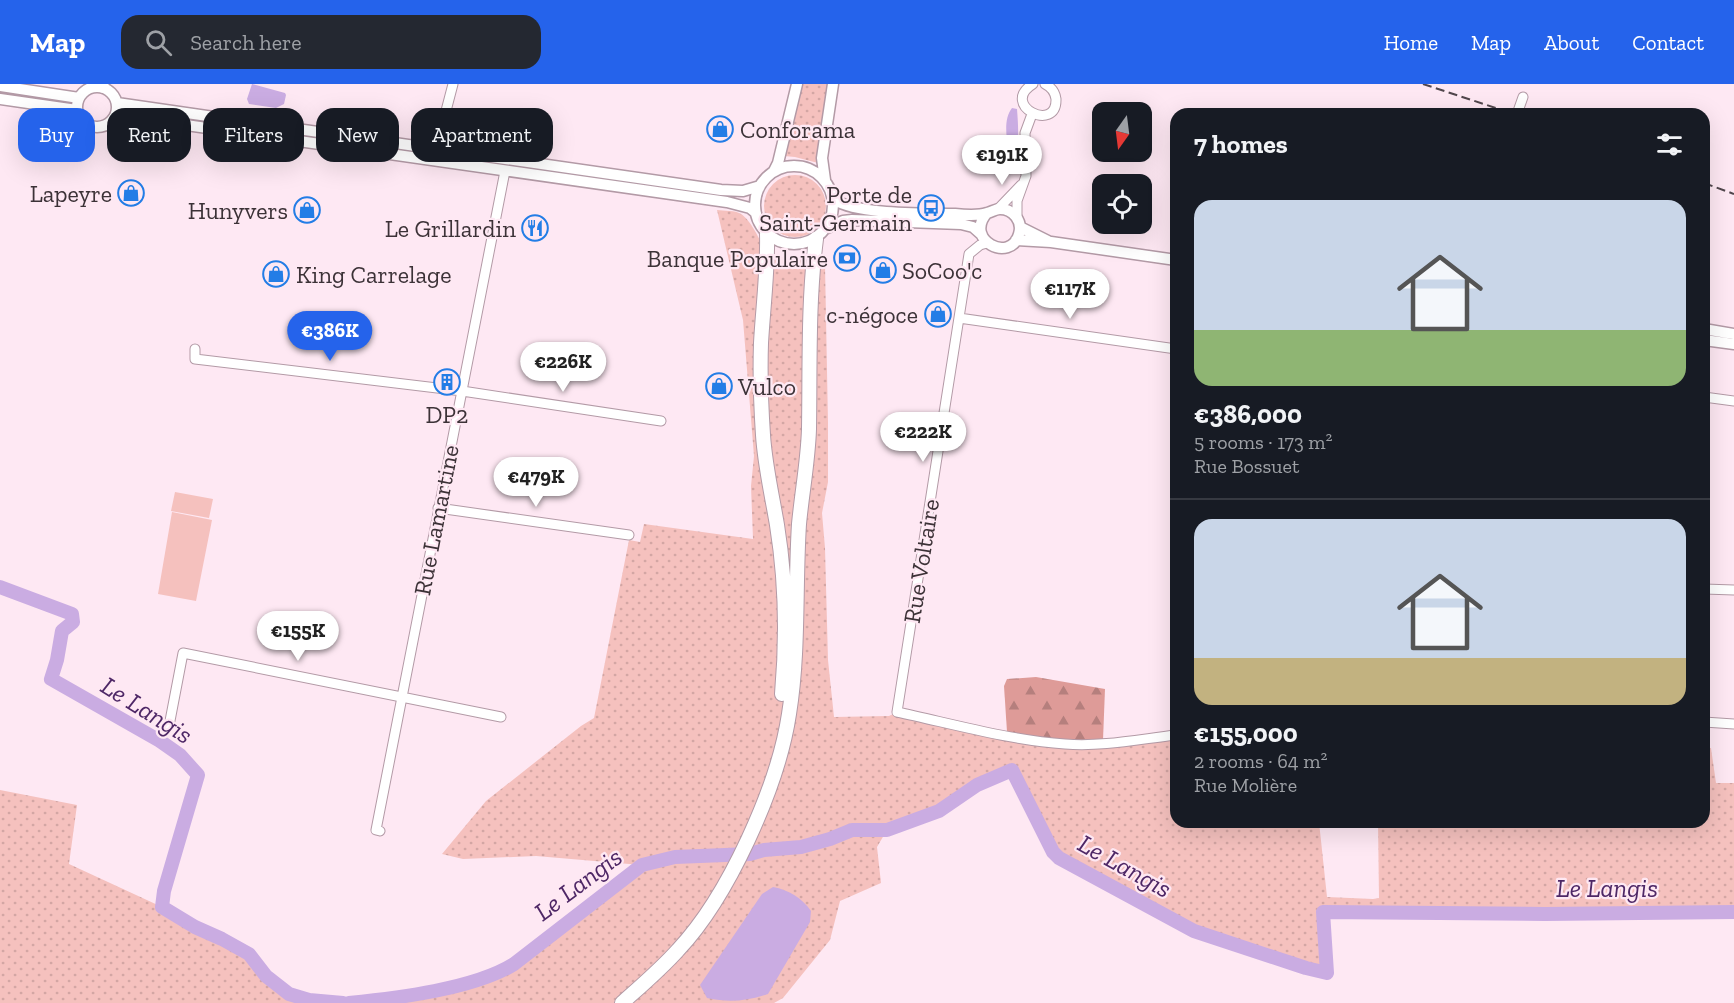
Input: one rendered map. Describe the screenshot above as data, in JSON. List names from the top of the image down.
{
  "streets": {
    "street": ["Rue Lamartine", "Rue Voltaire"]
  },
  "water": ["Le Langis"],
  "places": {
    "shop": [
      "Conforama",
      "Lapeyre",
      "Hunyvers",
      "SoCoo'c",
      "King Carrelage",
      "c-négoce",
      "Vulco"
    ],
    "bus stop": ["Porte de Saint-Germain"],
    "restaurant": ["Le Grillardin"],
    "bank": ["Banque Populaire"],
    "building": ["DP2"]
  },
  "north": "bottom",
  "page": {
    "header": "Map",
    "search": "Search here",
    "nav": [
      "Home",
      "Map",
      "About",
      "Contact"
    ],
    "chip": [
      "Buy",
      "Rent",
      "Filters",
      "New",
      "Apartment"
    ],
    "heading": "7 homes",
    "price": [
      "€191K",
      "€117K",
      "€386K",
      "€226K",
      "€222K",
      "€479K",
      "€155K"
    ],
    "list": [
      {
        "name": "€386,000",
        "note": "5 rooms · 173 m² · Rue Bossuet"
      },
      {
        "name": "€155,000",
        "note": "2 rooms · 64 m² · Rue Molière"
      }
    ]
  }
}
